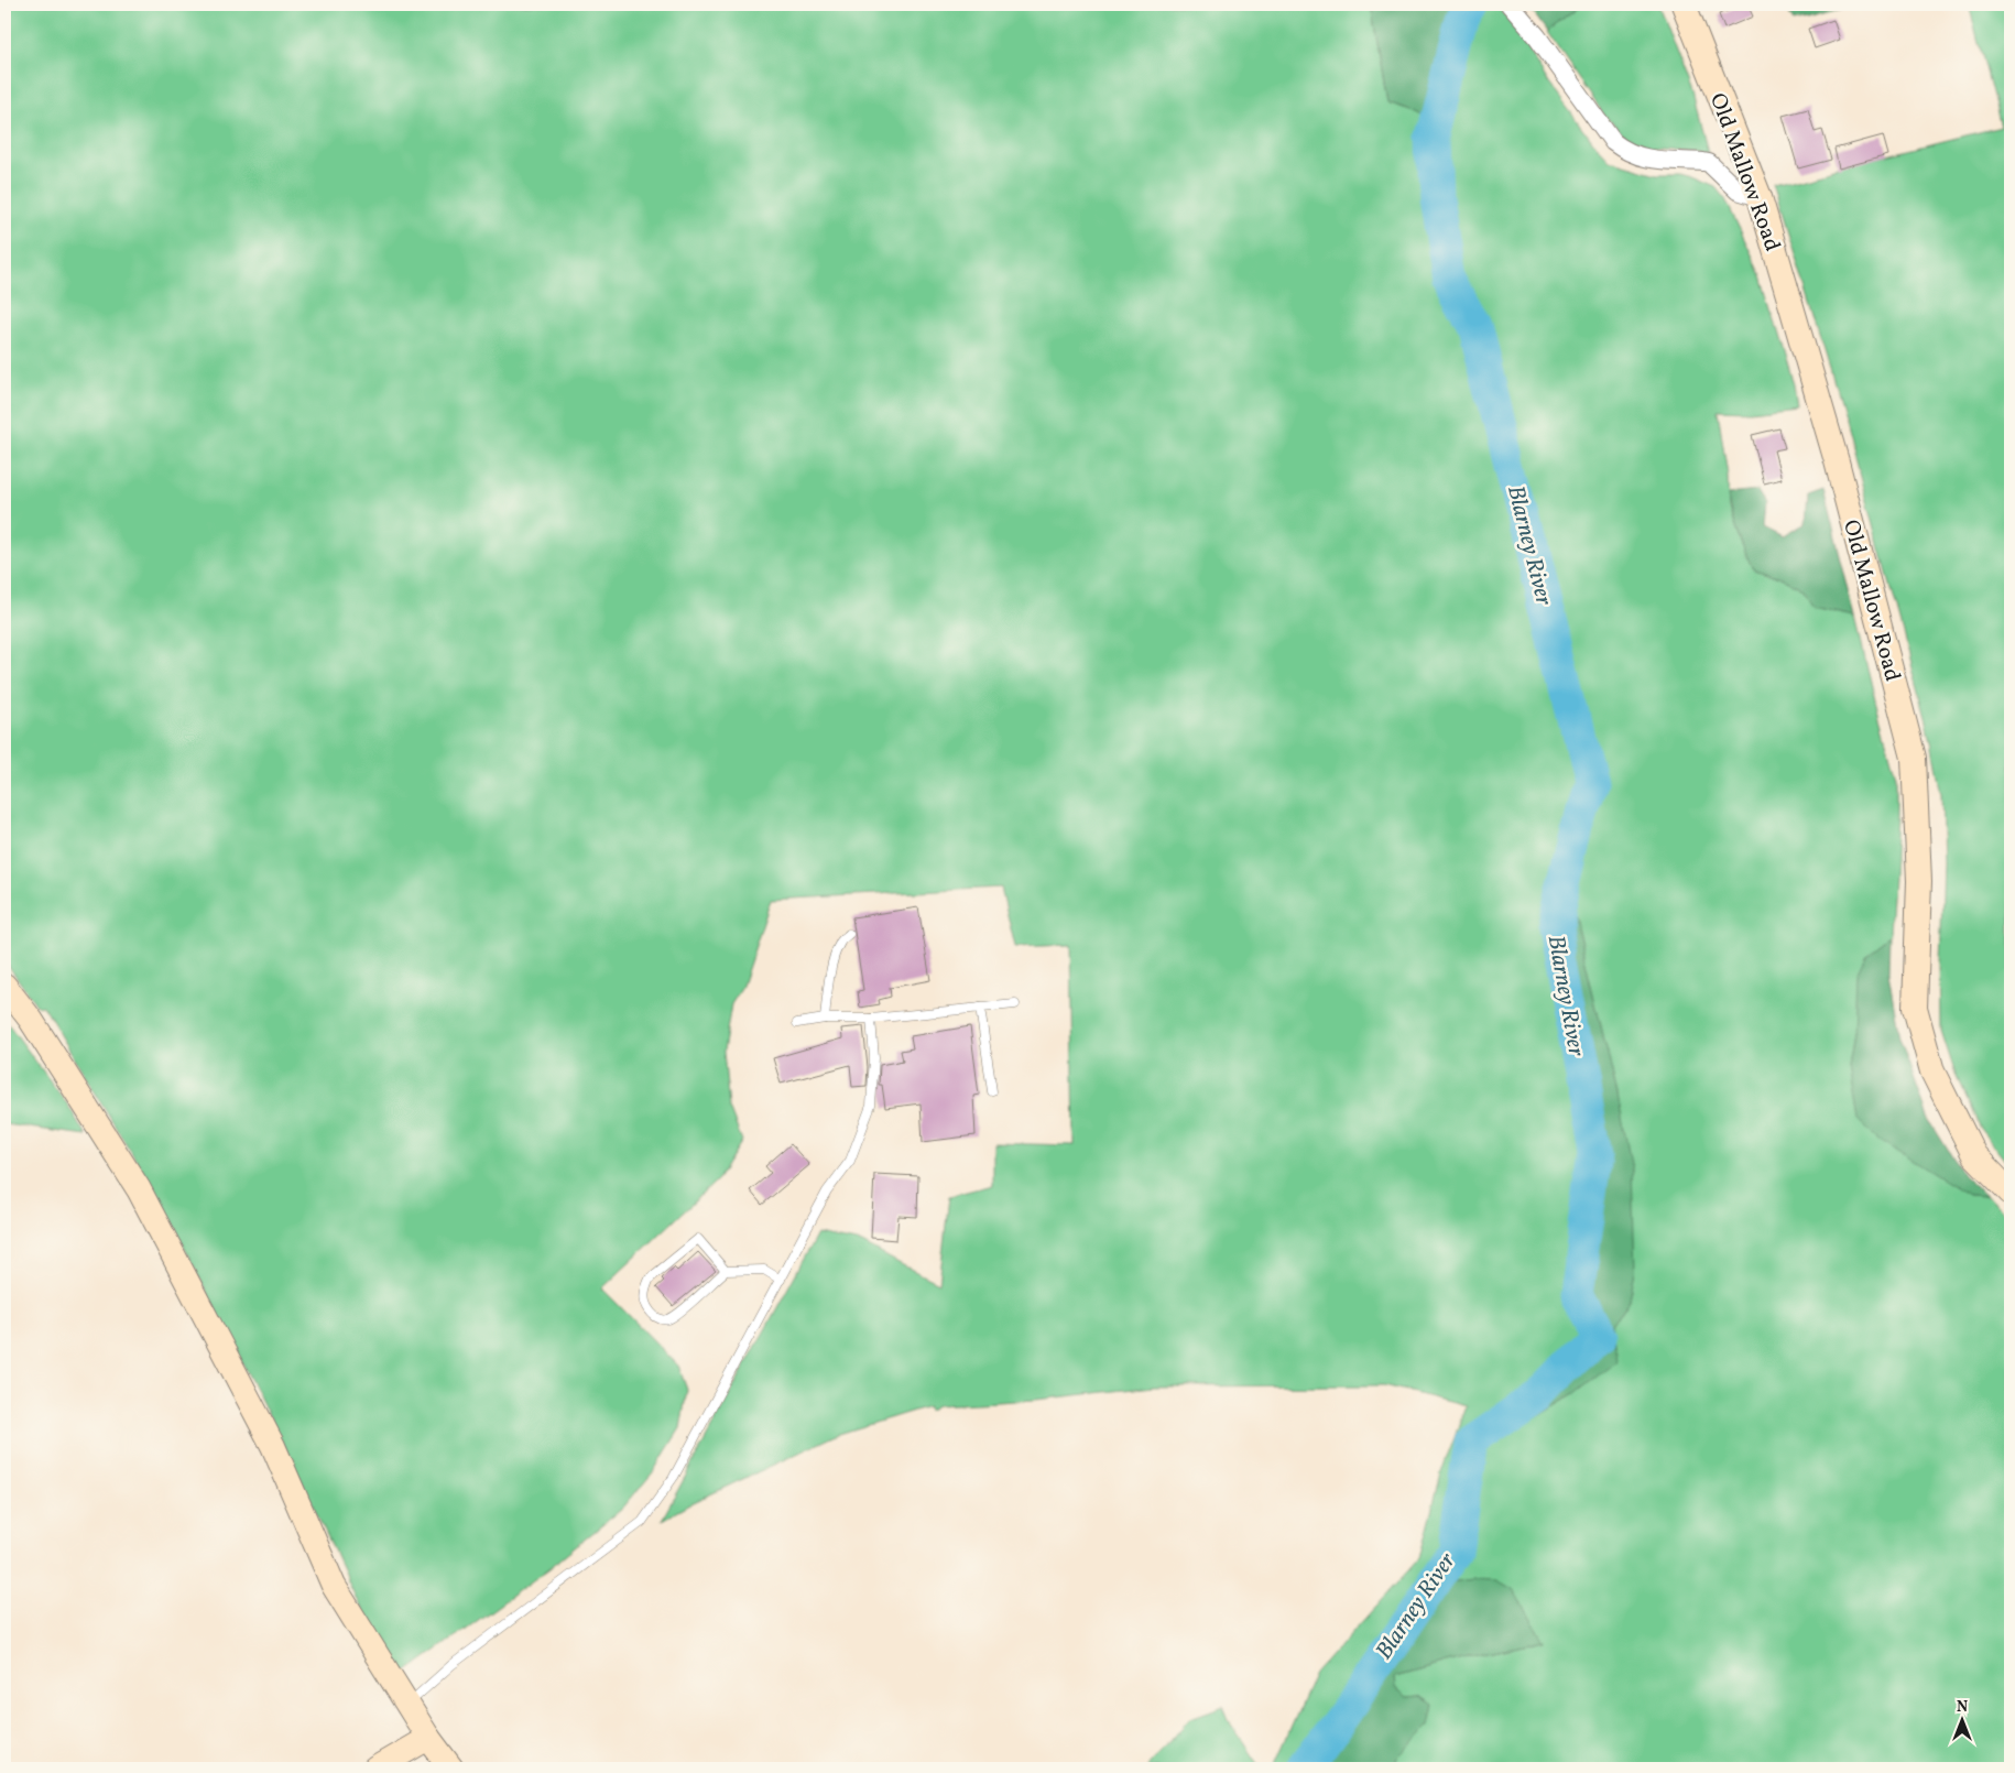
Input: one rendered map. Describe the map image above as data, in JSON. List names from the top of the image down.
{
  "streets": {
    "street": ["Old Mallow Road"]
  },
  "water": ["Blarney River"],
  "north": "top"
}
